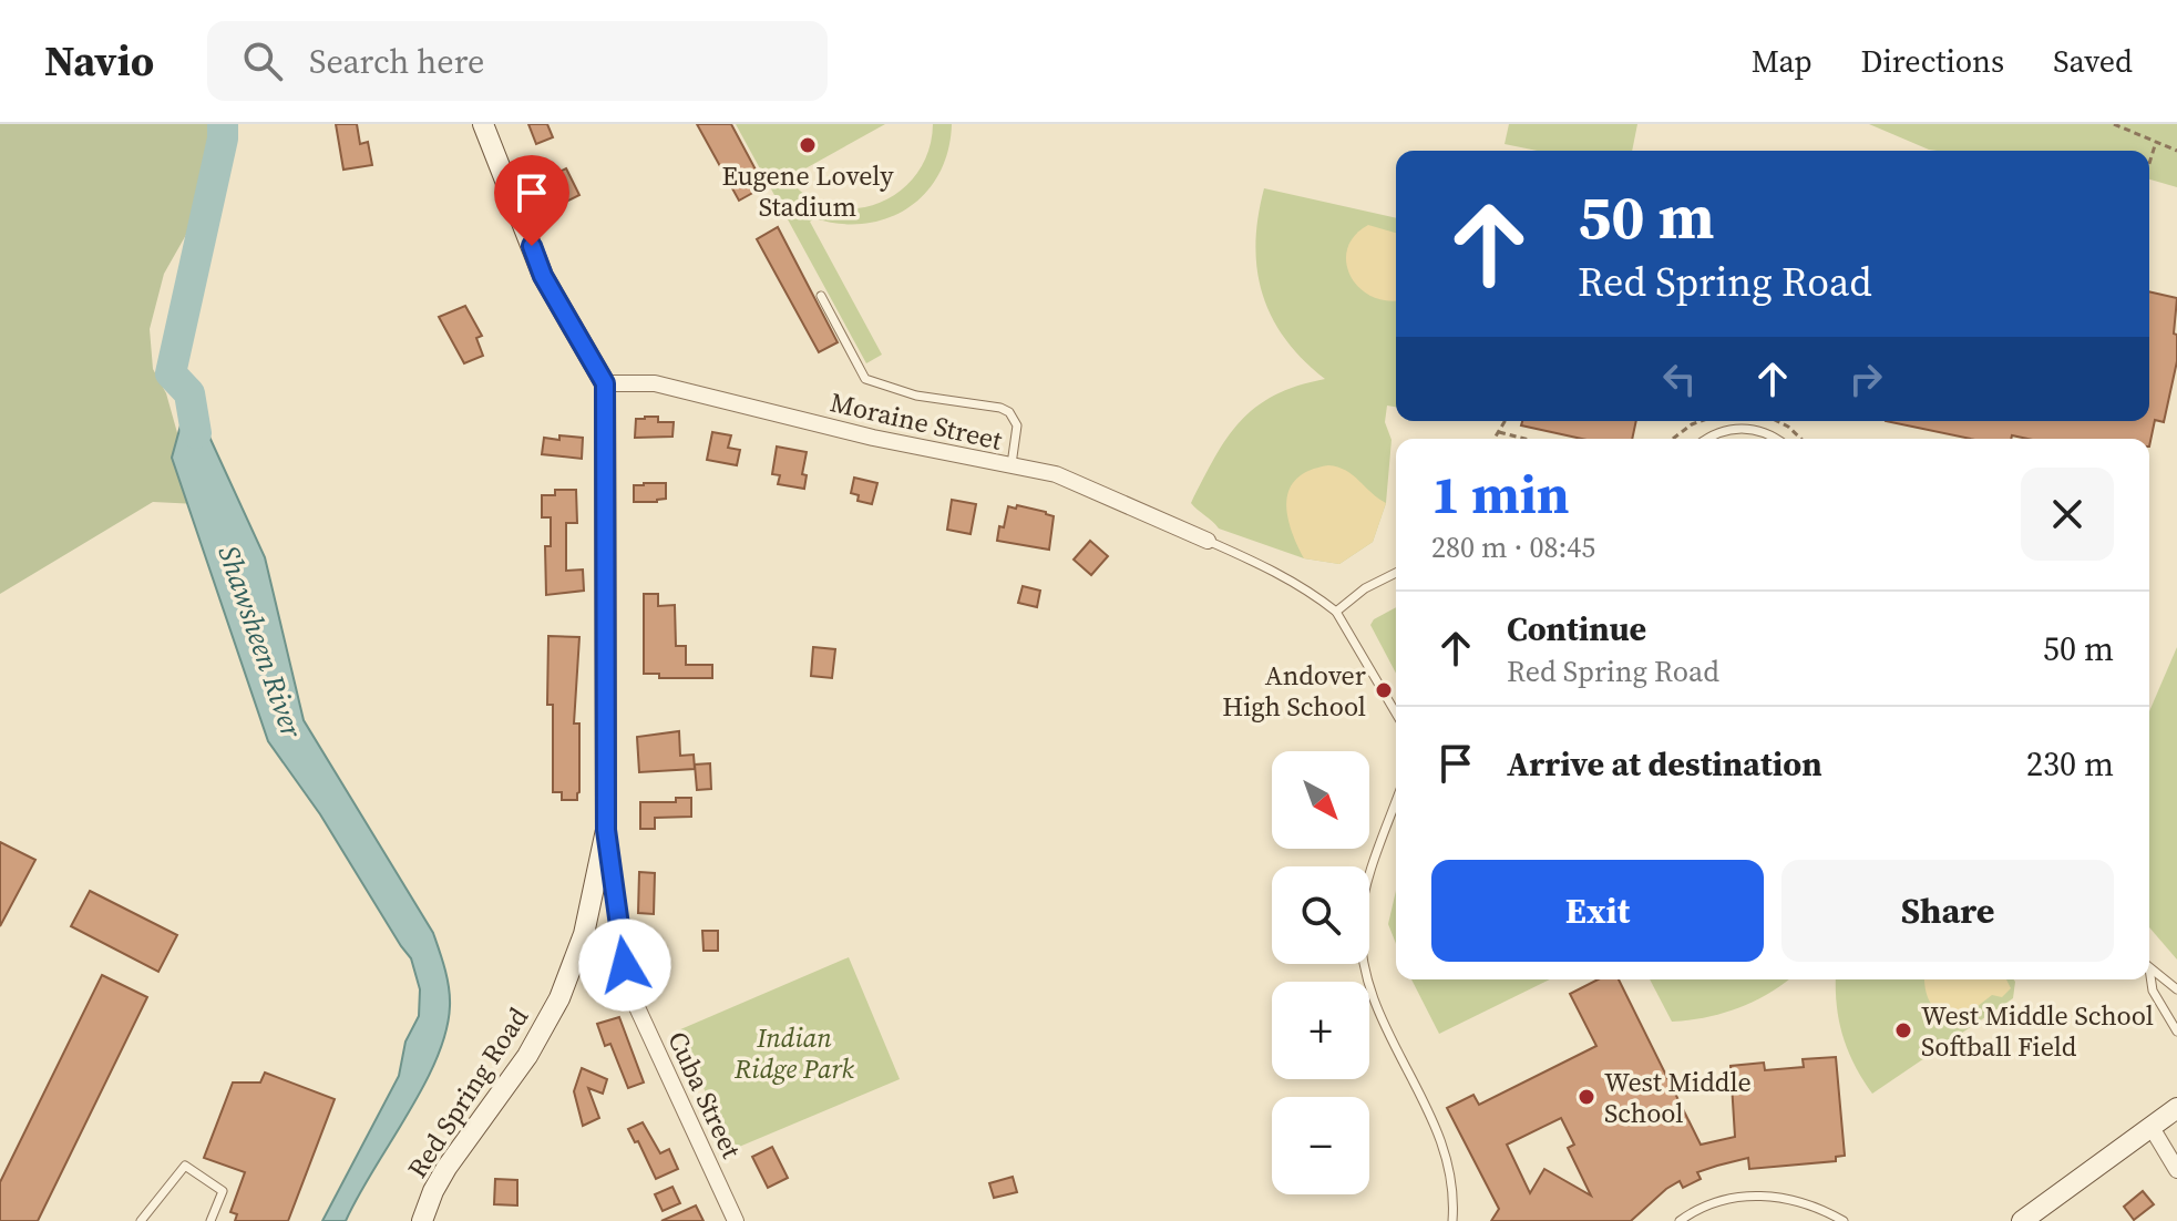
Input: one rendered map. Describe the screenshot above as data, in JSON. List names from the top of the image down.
{
  "streets": {
    "main road": ["Red Spring Road"],
    "street": ["Moraine Street", "Cuba Street"]
  },
  "crossings": [
    ["Moraine Street", "Red Spring Road"],
    ["Red Spring Road", "Cuba Street"]
  ],
  "water": ["Shawsheen River"],
  "parks": ["Indian Ridge Park"],
  "places": [
    "Eugene Lovely Stadium",
    "Andover High School",
    "West Middle School Softball Field",
    "West Middle School"
  ],
  "north": "bottom right",
  "page": {
    "header": "Navio",
    "search": "Search here",
    "nav": ["Map", "Directions", "Saved"],
    "turn": ["50 m", "Red Spring Road"],
    "heading": ["1 min", "280 m · 08:45"],
    "list": [
      {
        "name": "Continue",
        "note": "Red Spring Road",
        "value": "50 m"
      },
      {
        "name": "Arrive at destination",
        "value": "230 m"
      }
    ],
    "map_buttons": ["+", "−"],
    "buttons": ["Exit", "Share"]
  }
}
